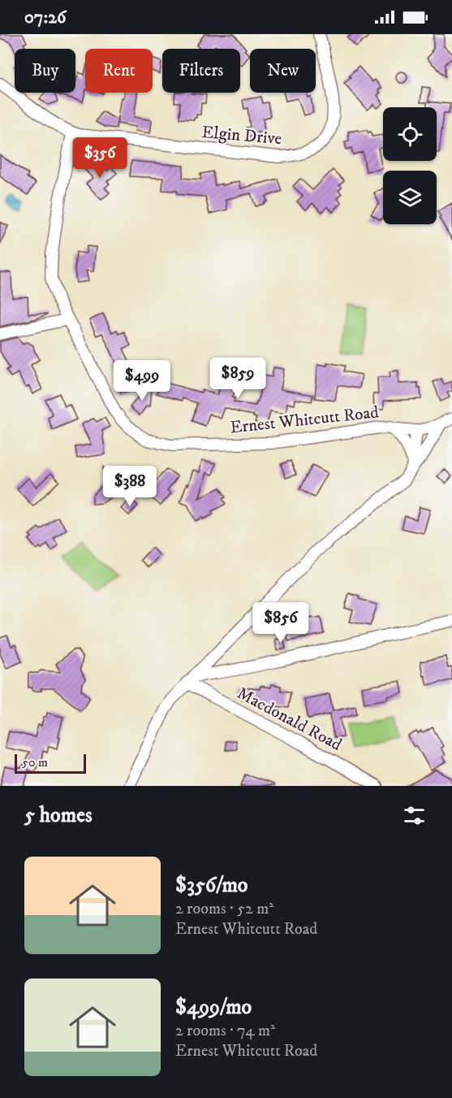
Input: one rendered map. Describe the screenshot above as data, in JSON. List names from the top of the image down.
{
  "streets": {
    "street": ["Elgin Drive", "Ernest Whitcutt Road", "Macdonald Road"]
  },
  "crossings": [
    ["Elgin Drive", "Ernest Whitcutt Road"]
  ],
  "scale_bar": "50 m",
  "page": {
    "status": "07:26",
    "chip": [
      "Buy",
      "Rent",
      "Filters",
      "New"
    ],
    "price": [
      "$356",
      "$859",
      "$499",
      "$388",
      "$856"
    ],
    "scale": "50 m",
    "heading": "5 homes",
    "list": [
      {
        "name": "$356/mo",
        "note": "2 rooms · 52 m² · Ernest Whitcutt Road"
      },
      {
        "name": "$499/mo",
        "note": "2 rooms · 74 m² · Ernest Whitcutt Road"
      }
    ]
  }
}
